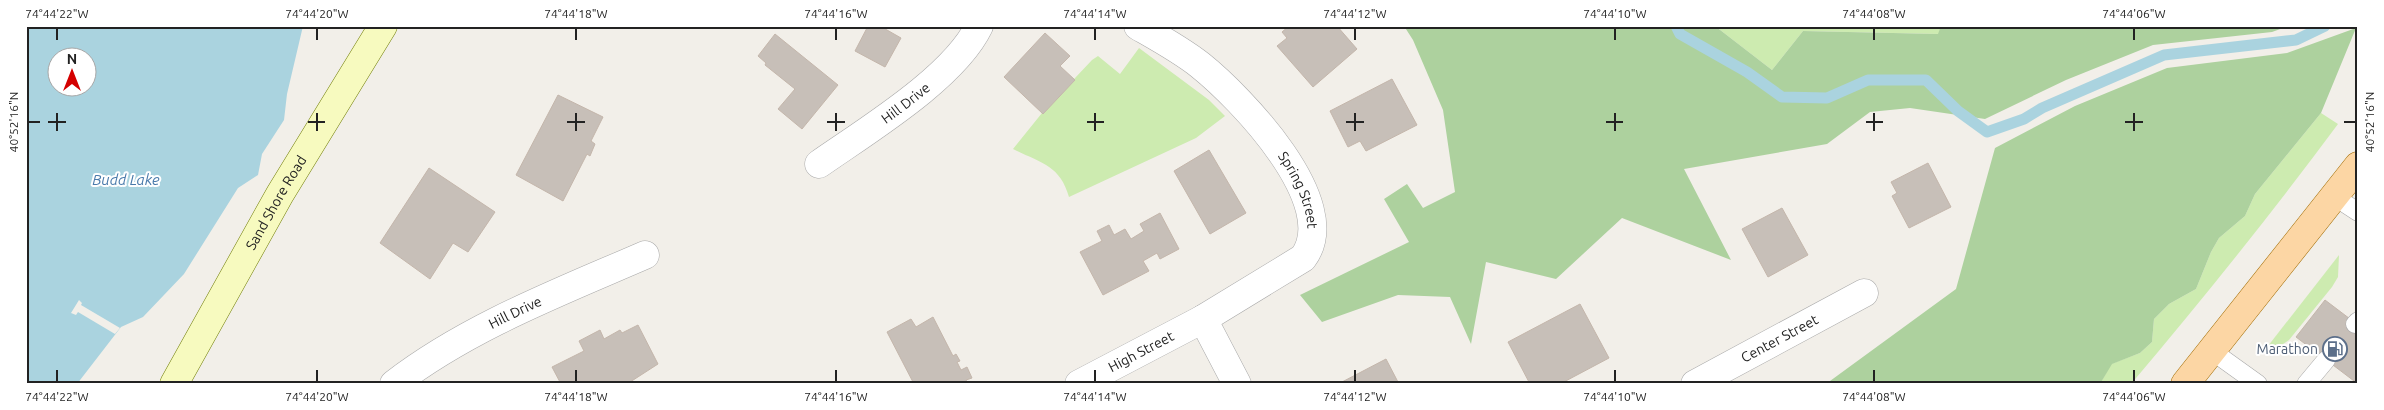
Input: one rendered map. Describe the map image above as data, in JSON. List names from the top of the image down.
{
  "streets": {
    "street": [
      "Hill Drive",
      "Spring Street",
      "Sand Shore Road",
      "Center Street",
      "High Street"
    ]
  },
  "crossings": [
    ["Spring Street", "High Street"]
  ],
  "water": ["Budd Lake"],
  "places": {
    "fuel station": ["Marathon"]
  },
  "north": "top",
  "coordinates": [
    "74°44'22\"W",
    "74°44'20\"W",
    "74°44'18\"W",
    "74°44'16\"W",
    "74°44'14\"W",
    "74°44'12\"W",
    "74°44'10\"W",
    "74°44'08\"W",
    "74°44'06\"W",
    "40°52'16\"N"
  ]
}
